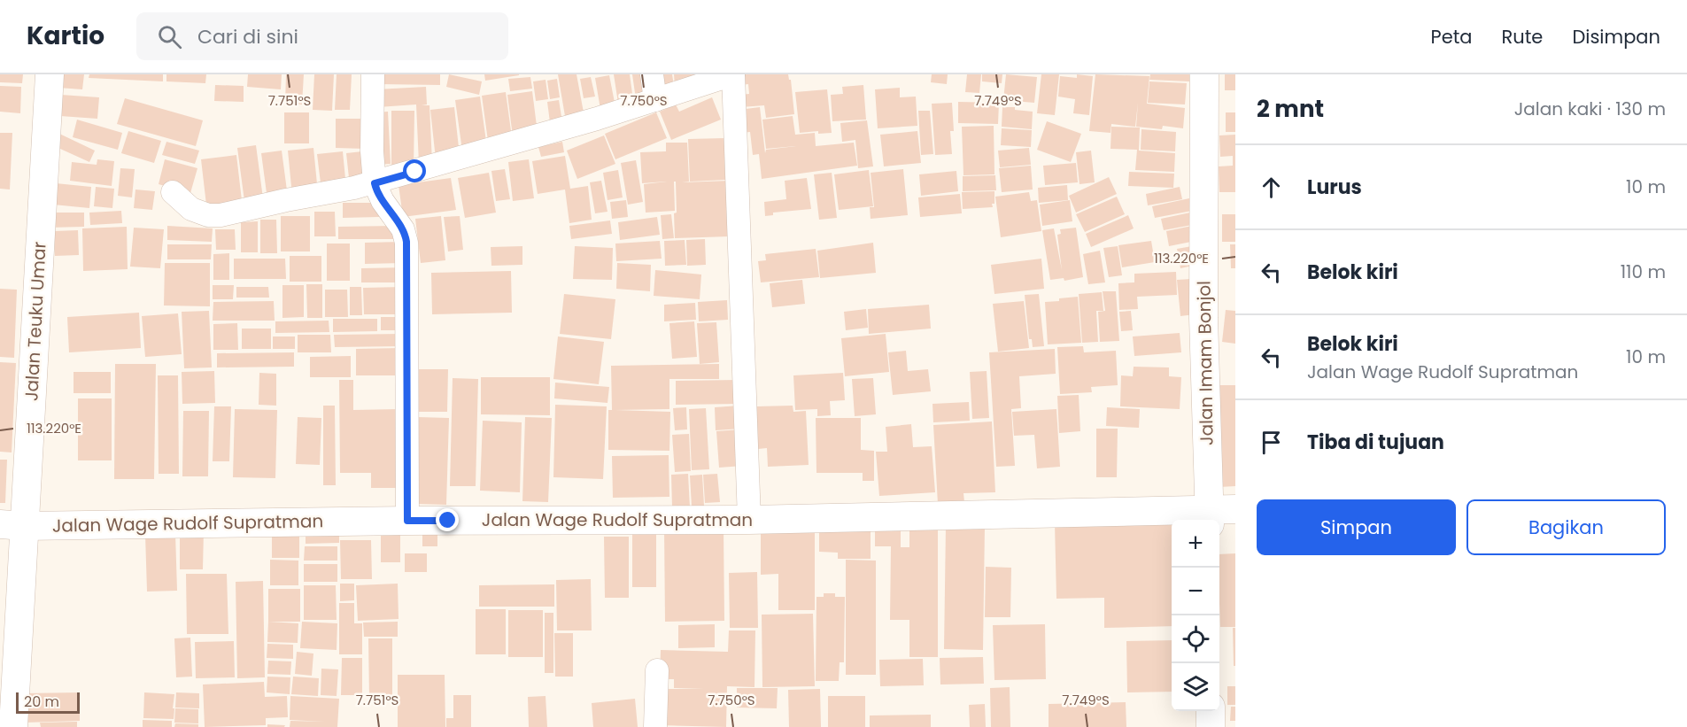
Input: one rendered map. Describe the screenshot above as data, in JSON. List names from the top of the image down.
{
  "streets": {
    "street": ["Jalan Teuku Umar", "Jalan Imam Bonjol", "Jalan Wage Rudolf Supratman"]
  },
  "crossings": [
    ["Jalan Teuku Umar", "Jalan Wage Rudolf Supratman"],
    ["Jalan Imam Bonjol", "Jalan Wage Rudolf Supratman"]
  ],
  "scale_bar": "20 m",
  "page": {
    "header": "Kartio",
    "search": "Cari di sini",
    "nav": ["Peta", "Rute", "Disimpan"],
    "heading": ["2 mnt", "Jalan kaki · 130 m"],
    "list": [
      ["Lurus", "10 m"],
      ["Belok kiri", "110 m"],
      ["Belok kiri", "Jalan Wage Rudolf Supratman", "10 m"],
      "Tiba di tujuan"
    ],
    "buttons": ["Simpan", "Bagikan"],
    "map_buttons": ["+", "−"],
    "scale": "20 m"
  },
  "coordinates": [
    "7.751°S",
    "7.750°S",
    "7.749°S",
    "113.220°E"
  ]
}
